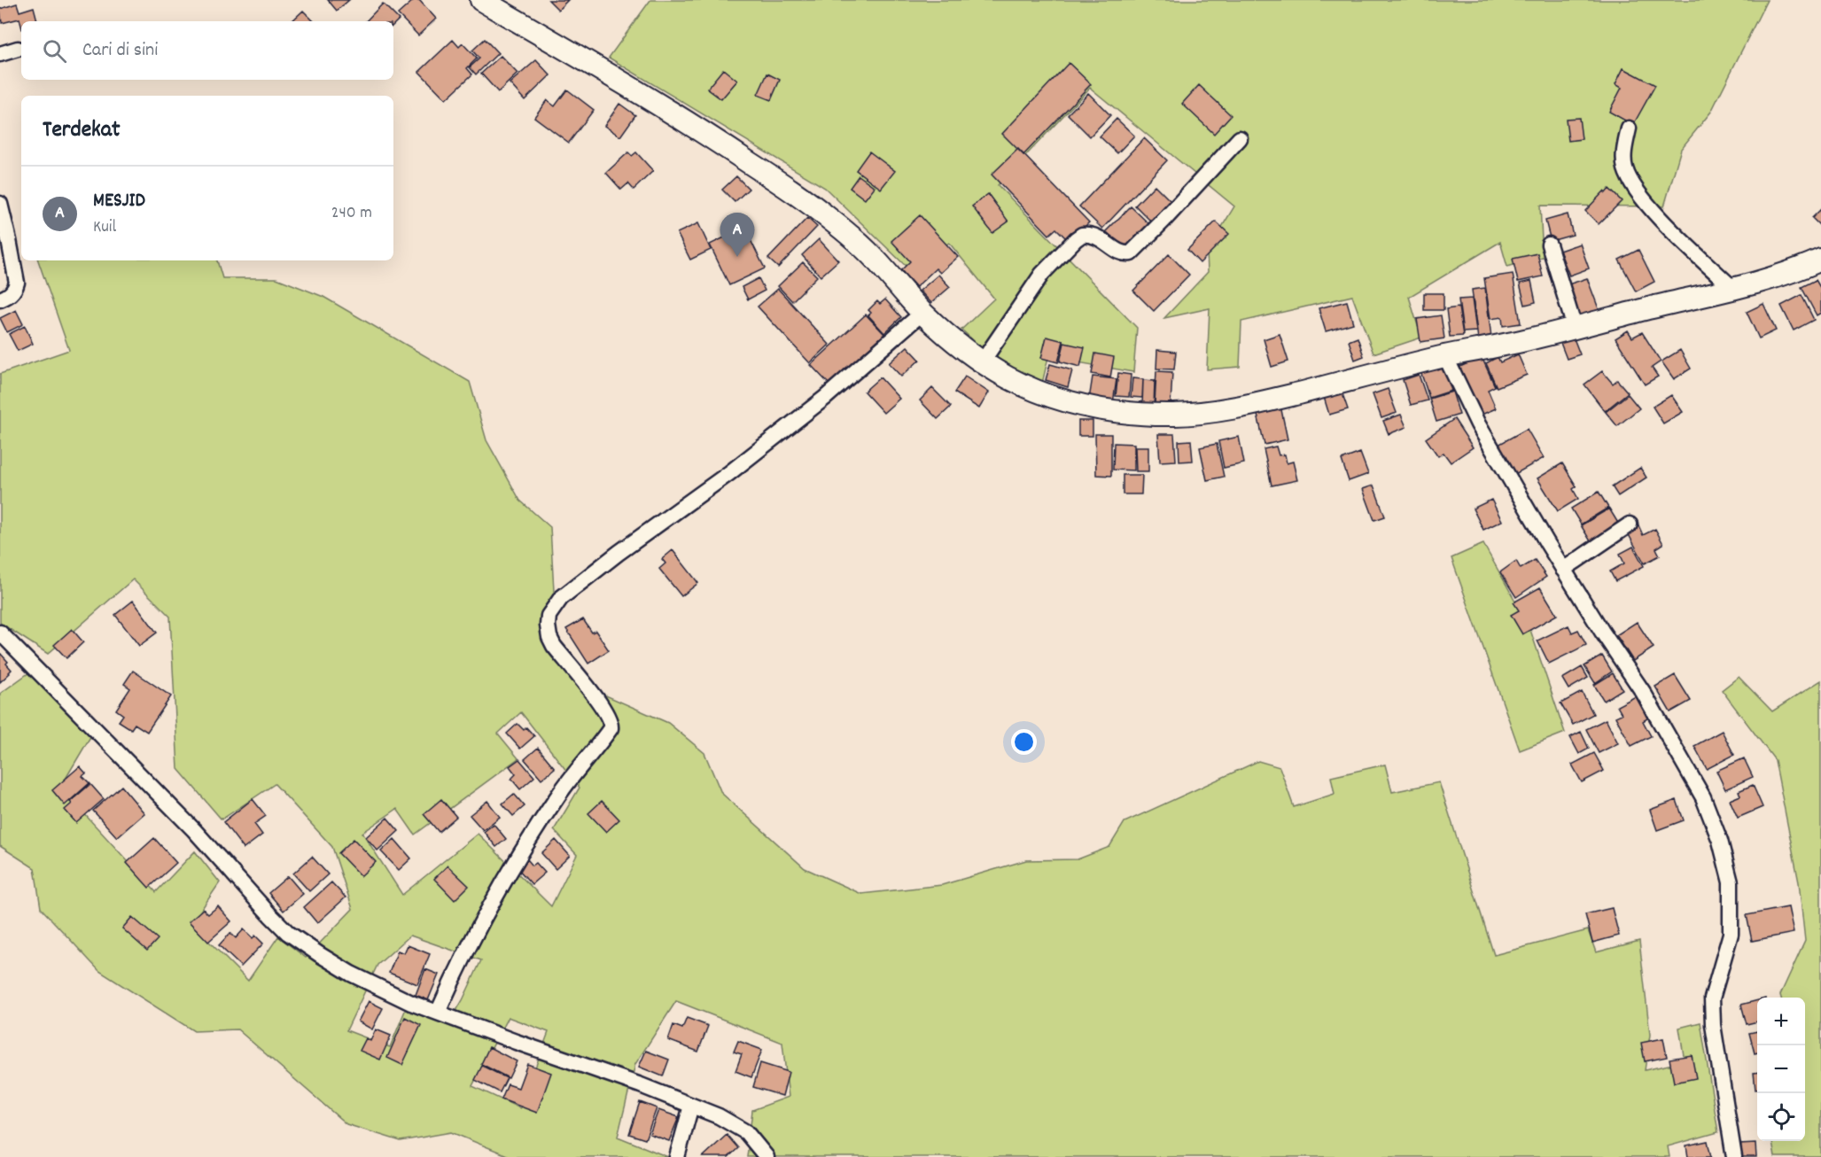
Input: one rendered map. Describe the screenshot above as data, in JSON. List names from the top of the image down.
{
  "page": {
    "search": "Cari di sini",
    "heading": "Terdekat",
    "list": [
      {
        "mark": "A",
        "name": "MESJID",
        "note": "Kuil",
        "value": "240 m"
      }
    ],
    "pins": "A",
    "map_buttons": ["+", "−"]
  }
}
